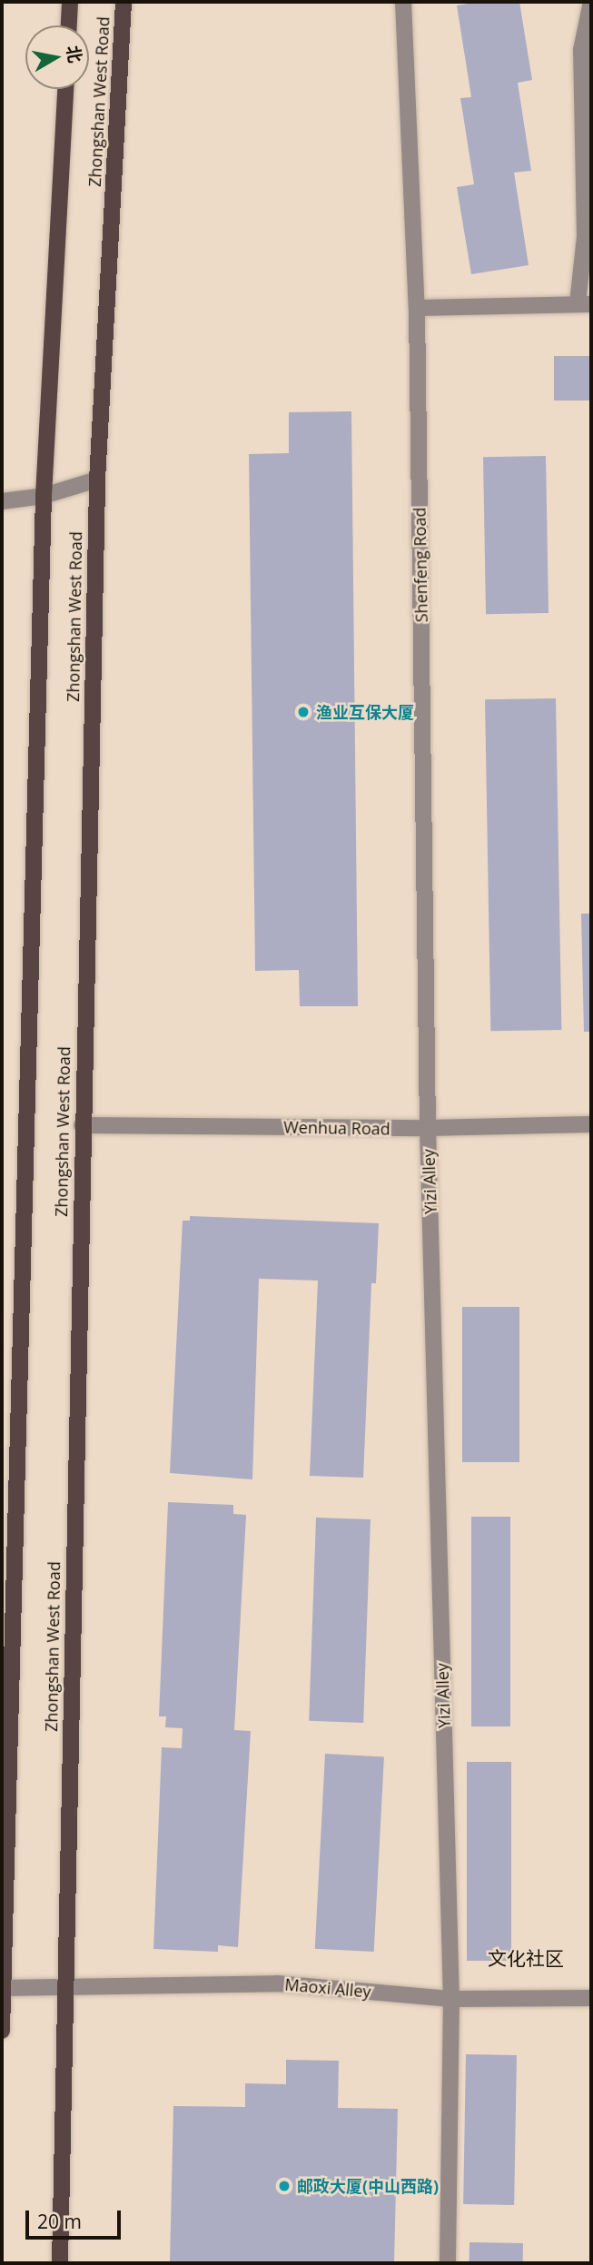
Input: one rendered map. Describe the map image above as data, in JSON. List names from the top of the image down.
{
  "streets": {
    "main road": ["Zhongshan West Road"],
    "street": [
      "Shenfeng Road",
      "Wenhua Road",
      "Yizi Alley",
      "Maoxi Alley"
    ]
  },
  "crossings": [
    ["Zhongshan West Road", "Wenhua Road"],
    ["Zhongshan West Road", "Maoxi Alley"],
    ["Shenfeng Road", "Wenhua Road"],
    ["Shenfeng Road", "Yizi Alley"],
    ["Wenhua Road", "Yizi Alley"],
    ["Yizi Alley", "Maoxi Alley"]
  ],
  "districts": ["文化社区"],
  "places": ["渔业互保大厦", "邮政大厦(中山西路)"],
  "scale_bar": "20 m",
  "north": "right"
}
